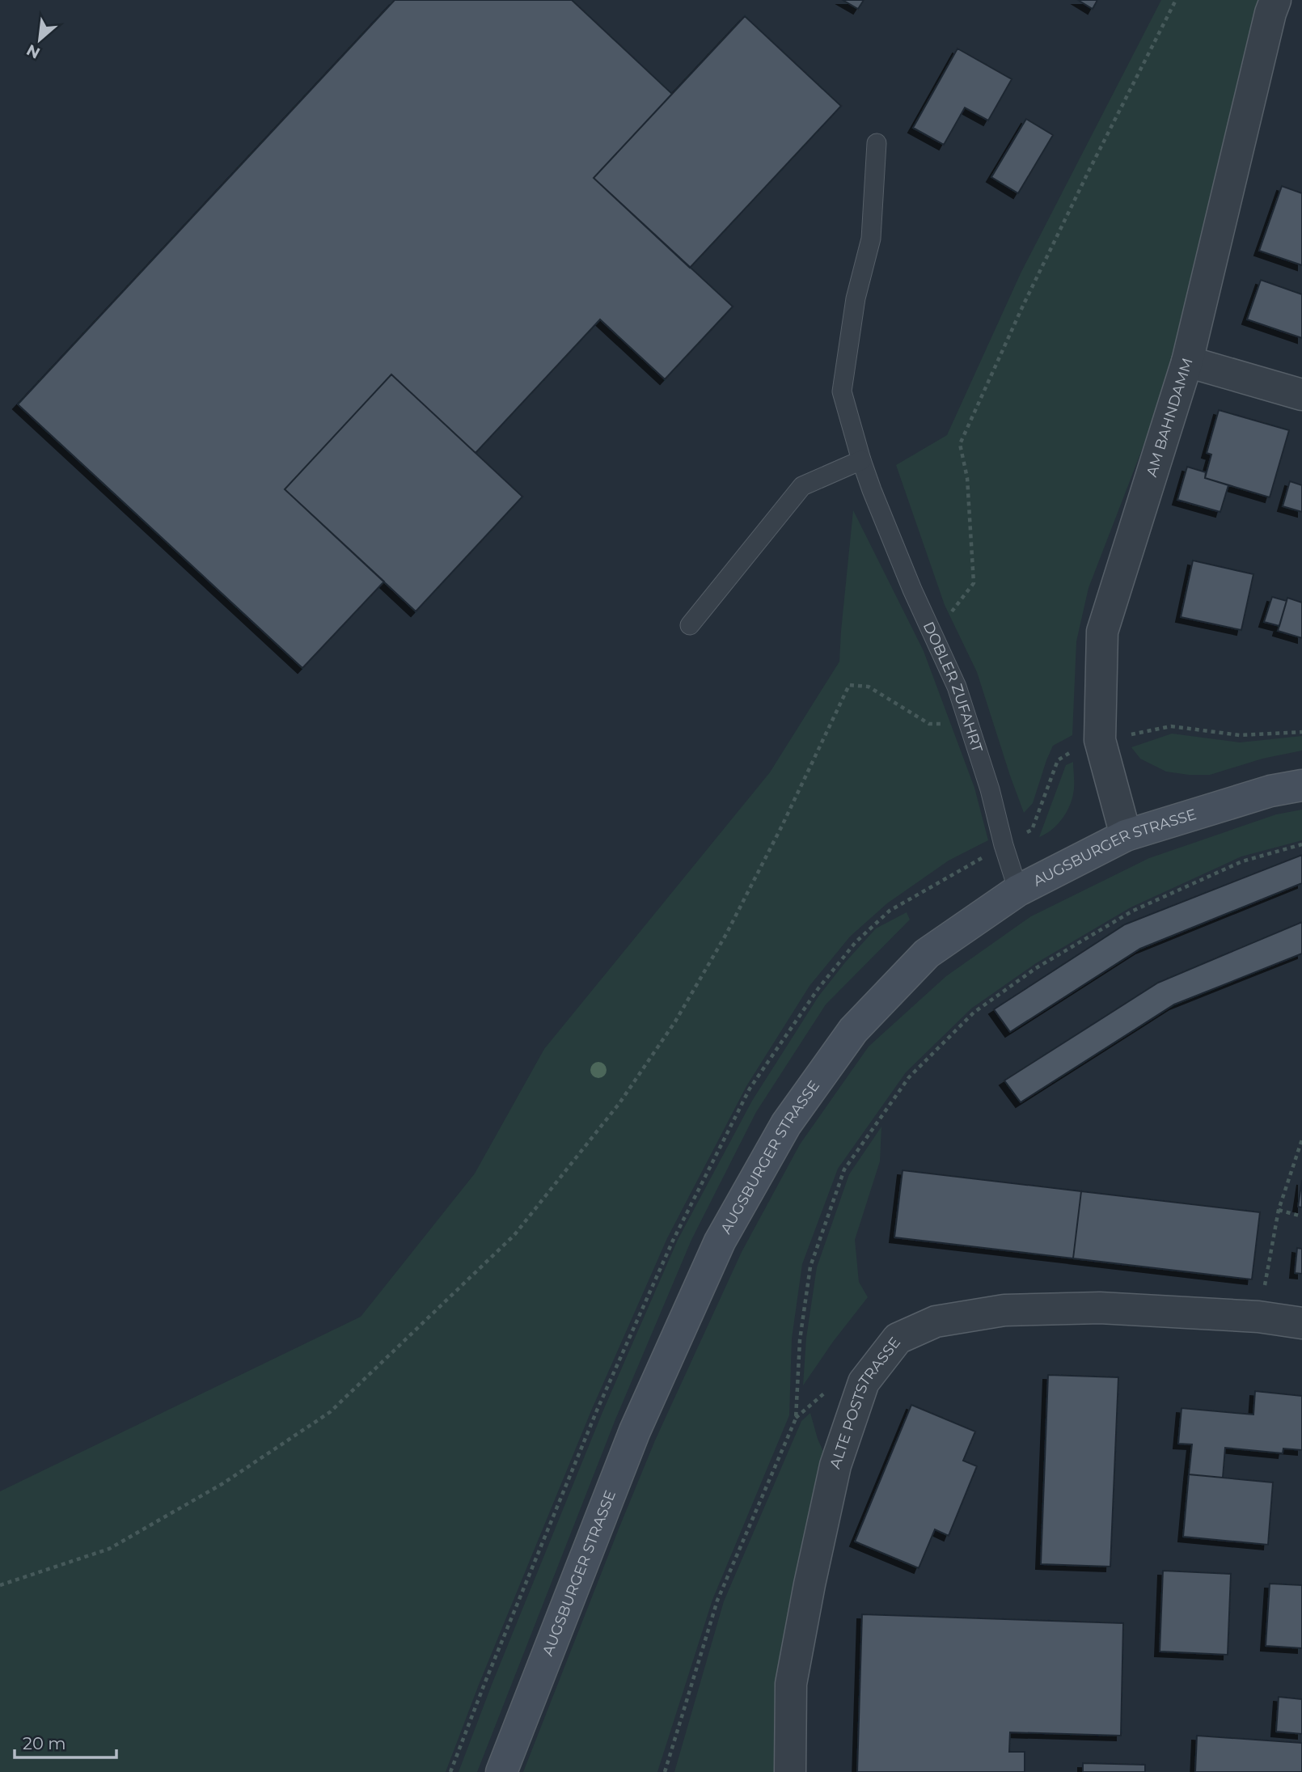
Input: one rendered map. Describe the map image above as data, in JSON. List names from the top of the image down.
{
  "streets": {
    "main road": ["AUGSBURGER STRASSE"],
    "street": ["AM BAHNDAMM", "ALTE POSTSTRASSE"],
    "lane": ["DOBLER ZUFAHRT"]
  },
  "crossings": [
    ["AM BAHNDAMM", "AUGSBURGER STRASSE"],
    ["DOBLER ZUFAHRT", "AUGSBURGER STRASSE"]
  ],
  "scale_bar": "20 m",
  "north": "bottom left"
}
